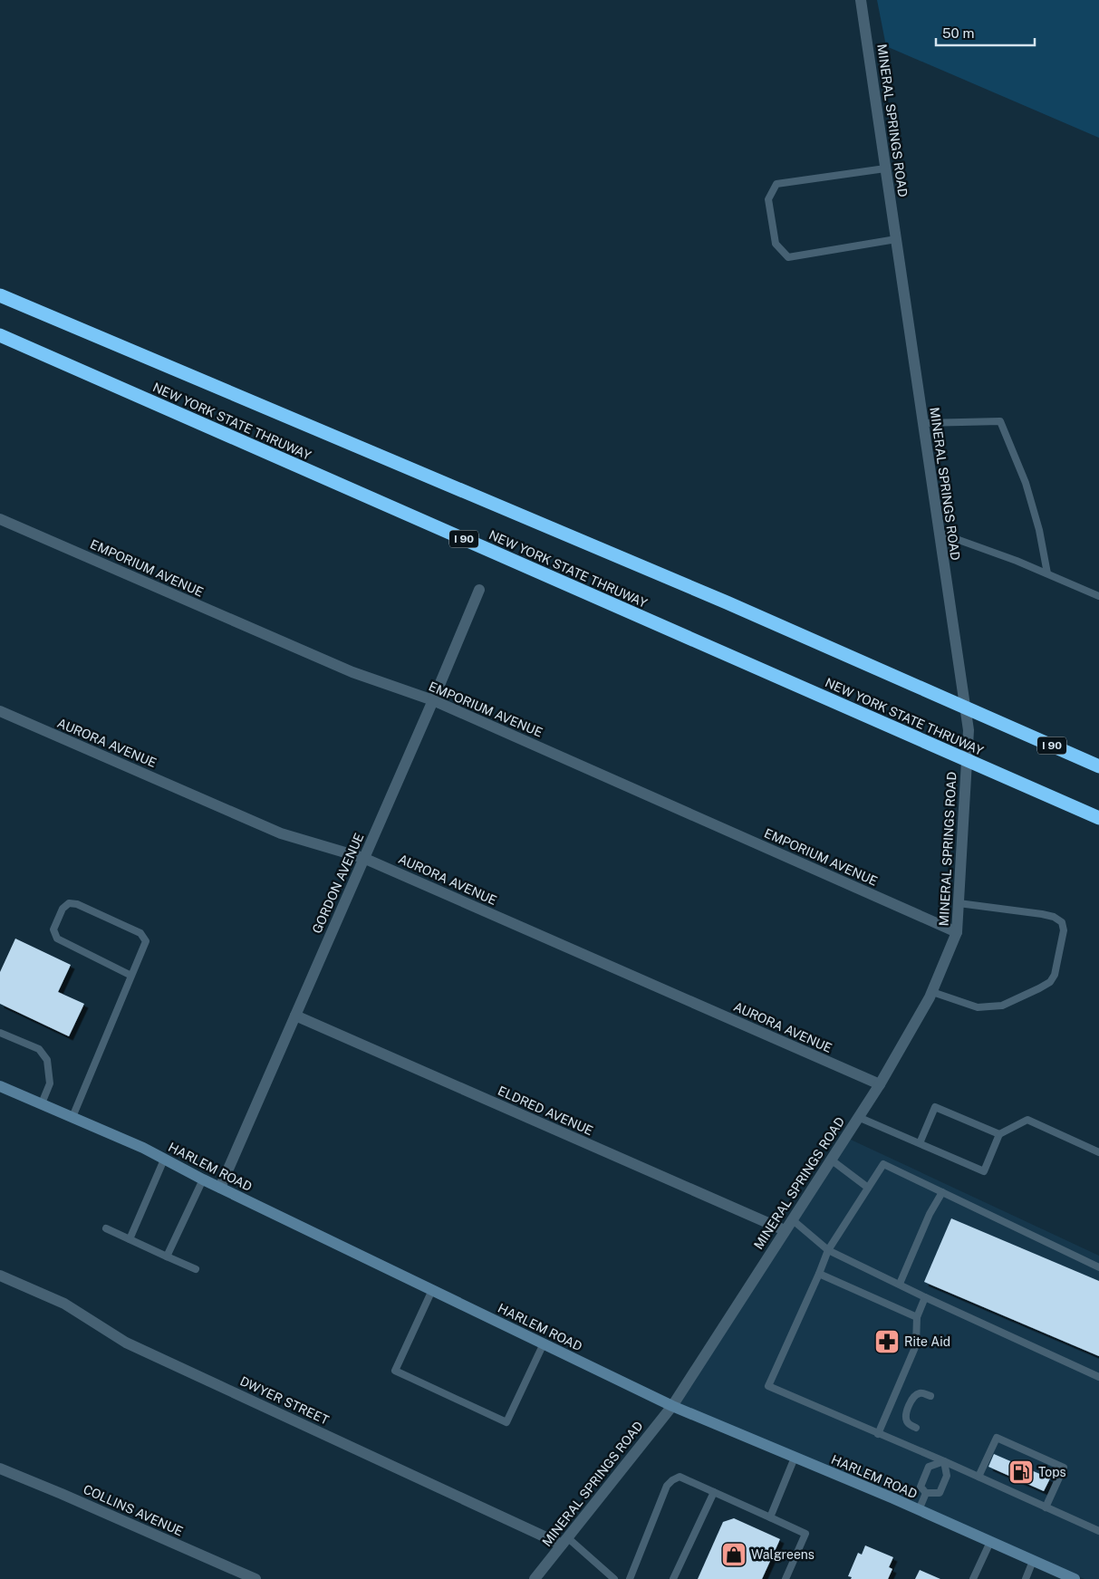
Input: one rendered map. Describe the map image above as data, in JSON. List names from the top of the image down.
{
  "streets": {
    "highway": ["NEW YORK STATE THRUWAY", "I 90"],
    "main road": ["HARLEM ROAD"],
    "street": [
      "MINERAL SPRINGS ROAD",
      "EMPORIUM AVENUE",
      "AURORA AVENUE",
      "GORDON AVENUE",
      "ELDRED AVENUE",
      "DWYER STREET",
      "COLLINS AVENUE"
    ]
  },
  "crossings": [
    ["MINERAL SPRINGS ROAD", "EMPORIUM AVENUE"],
    ["MINERAL SPRINGS ROAD", "AURORA AVENUE"],
    ["MINERAL SPRINGS ROAD", "ELDRED AVENUE"],
    ["MINERAL SPRINGS ROAD", "HARLEM ROAD"],
    ["MINERAL SPRINGS ROAD", "DWYER STREET"],
    ["EMPORIUM AVENUE", "GORDON AVENUE"],
    ["AURORA AVENUE", "GORDON AVENUE"],
    ["GORDON AVENUE", "ELDRED AVENUE"],
    ["GORDON AVENUE", "HARLEM ROAD"]
  ],
  "places": {
    "pharmacy": ["Rite Aid"],
    "fuel station": ["Tops"],
    "shop": ["Walgreens"]
  },
  "scale_bar": "50 m"
}
